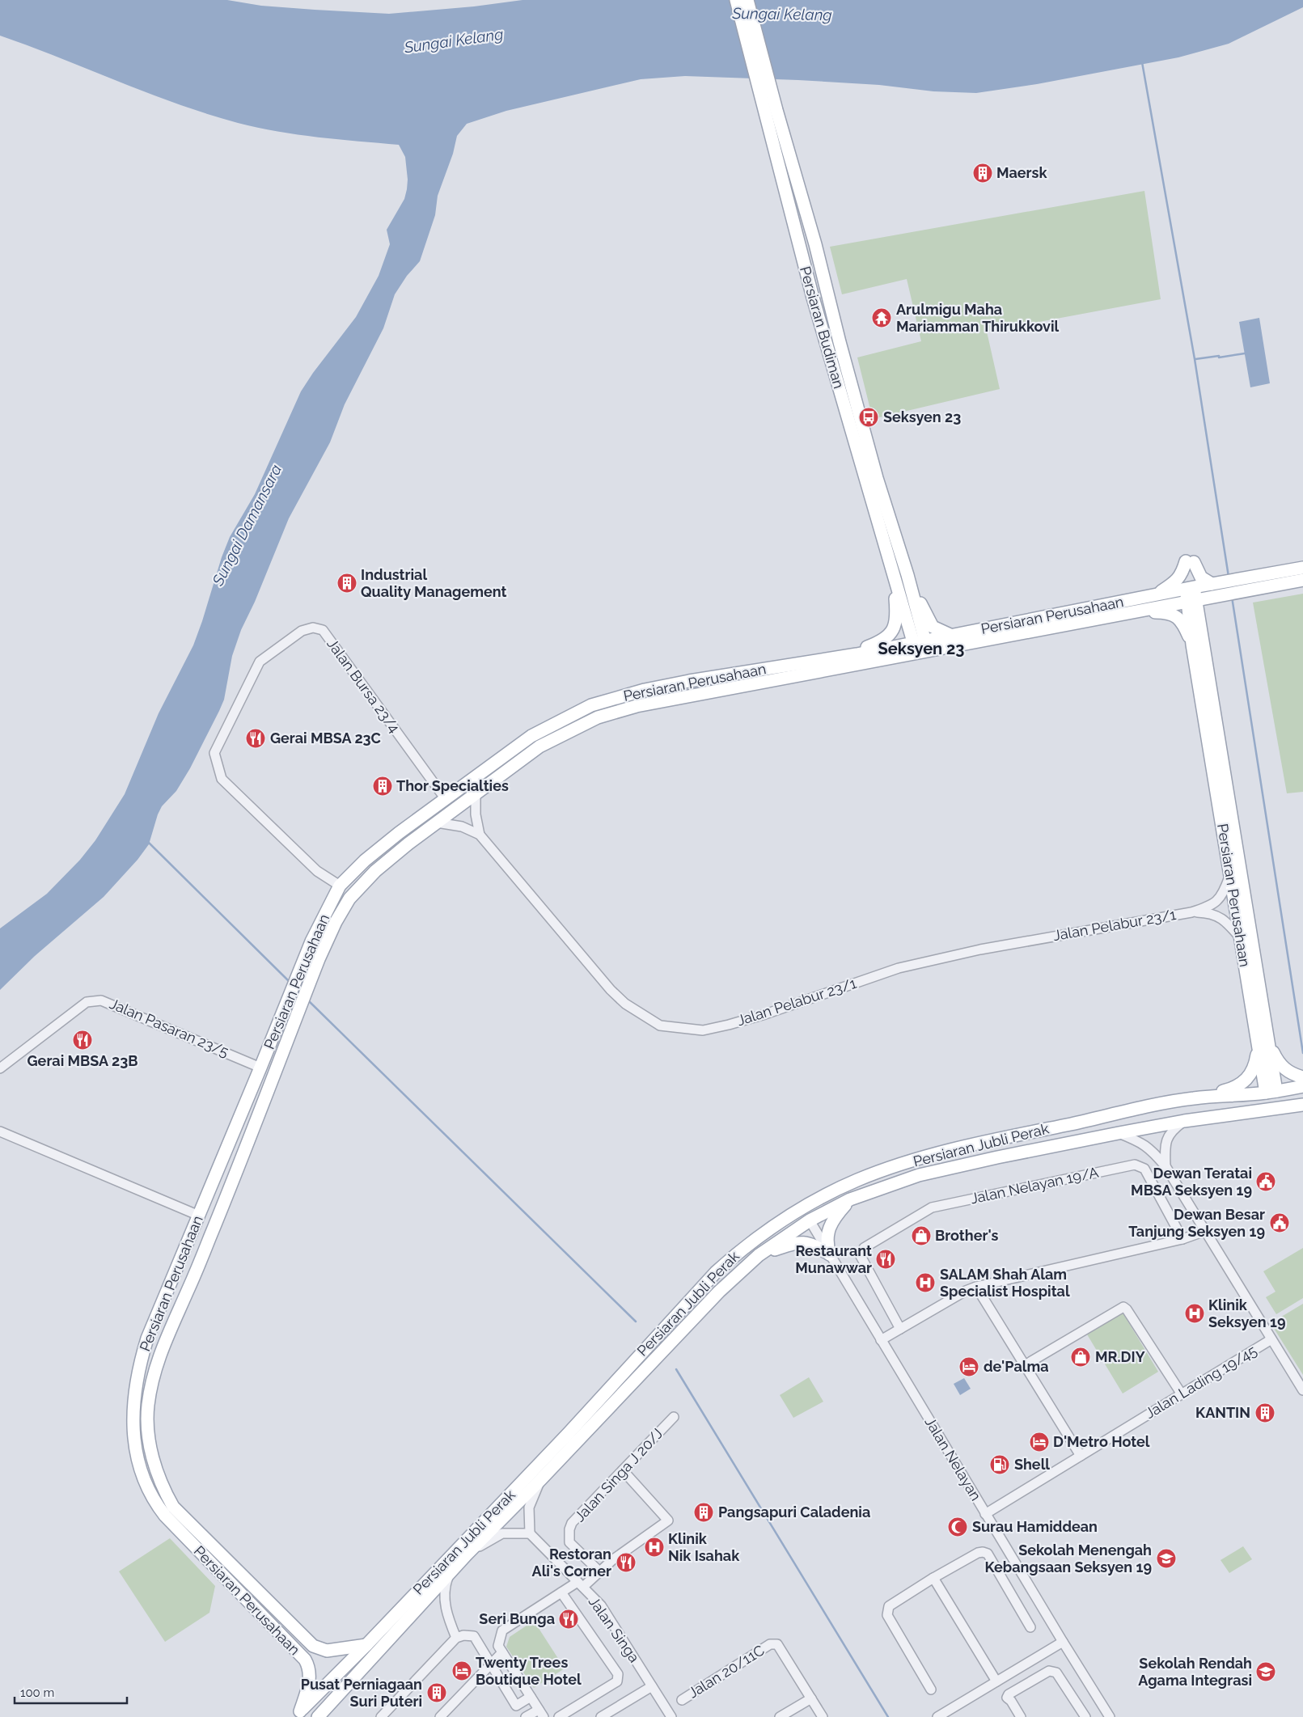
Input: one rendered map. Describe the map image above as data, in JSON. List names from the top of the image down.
{
  "streets": {
    "main road": ["Persiaran Budiman", "Persiaran Perusahaan", "Persiaran Jubli Perak"],
    "street": [
      "Jalan Bursa 23/4",
      "Jalan Pelabur 23/1",
      "Jalan Pasaran 23/5",
      "Jalan Nelayan 19/A",
      "Jalan Lading 19/45",
      "Jalan Nelayan",
      "Jalan Singa J 20/J",
      "Jalan Singa",
      "Jalan 20/11C"
    ]
  },
  "crossings": [
    ["Persiaran Budiman", "Persiaran Perusahaan"],
    ["Persiaran Perusahaan", "Jalan Bursa 23/4"],
    ["Persiaran Perusahaan", "Jalan Pelabur 23/1"],
    ["Persiaran Perusahaan", "Jalan Pasaran 23/5"],
    ["Persiaran Perusahaan", "Persiaran Jubli Perak"],
    ["Persiaran Jubli Perak", "Jalan Nelayan"],
    ["Jalan Lading 19/45", "Jalan Nelayan"]
  ],
  "districts": ["Seksyen 23"],
  "water": ["Sungai Kelang", "Sungai Damansara"],
  "places": {
    "building": [
      "Maersk",
      "Industrial Quality Management",
      "Thor Specialties",
      "KANTIN",
      "Pangsapuri Caladenia",
      "Pusat Perniagaan Suri Puteri"
    ],
    "temple": ["Arulmigu Maha Mariamman Thirukkovil"],
    "bus stop": ["Seksyen 23"],
    "restaurant": [
      "Gerai MBSA 23C",
      "Gerai MBSA 23B",
      "Restaurant Munawwar",
      "Restoran Ali's Corner",
      "Seri Bunga"
    ],
    "public building": ["Dewan Teratai MBSA Seksyen 19", "Dewan Besar Tanjung Seksyen 19"],
    "shop": ["Brother's", "MR.DIY"],
    "hospital": ["SALAM Shah Alam Specialist Hospital", "Klinik Seksyen 19", "Klinik Nik Isahak"],
    "hotel": ["de'Palma", "D'Metro Hotel", "Twenty Trees Boutique Hotel"],
    "fuel station": ["Shell"],
    "mosque": ["Surau Hamiddean"],
    "school or university": ["Sekolah Menengah Kebangsaan Seksyen 19", "Sekolah Rendah Agama Integrasi"]
  },
  "scale_bar": "100 m"
}
